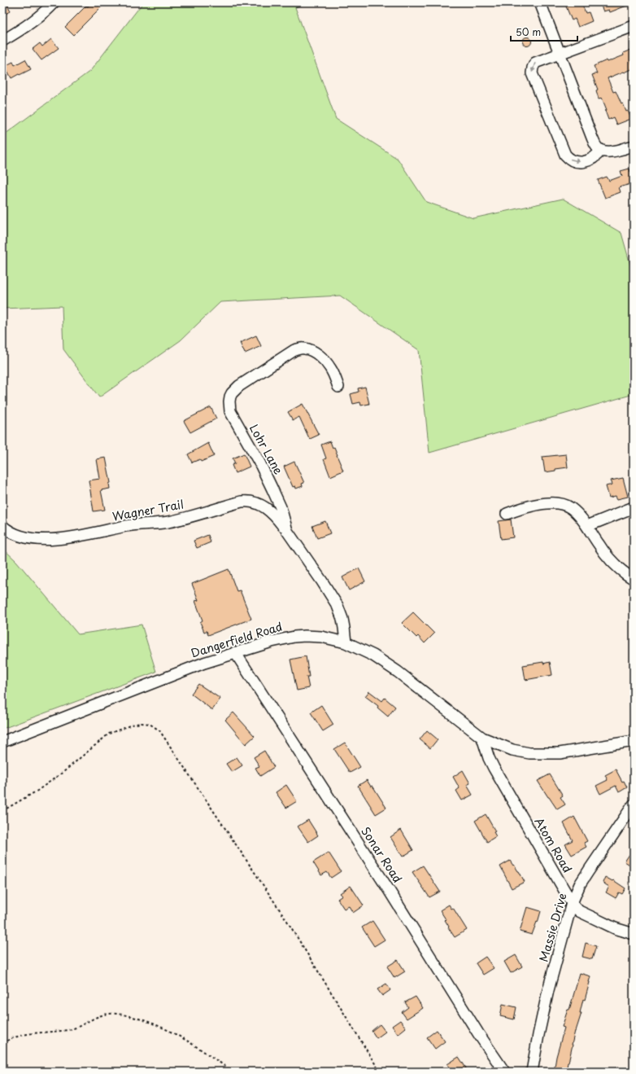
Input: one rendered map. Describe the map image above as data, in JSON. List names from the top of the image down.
{
  "streets": {
    "street": [
      "Lohr Lane",
      "Wagner Trail",
      "Dangerfield Road",
      "Atom Road",
      "Sonar Road",
      "Massie Drive"
    ]
  },
  "crossings": [
    ["Lohr Lane", "Wagner Trail"],
    ["Lohr Lane", "Dangerfield Road"],
    ["Dangerfield Road", "Atom Road"],
    ["Dangerfield Road", "Sonar Road"],
    ["Atom Road", "Massie Drive"]
  ],
  "scale_bar": "50 m"
}
